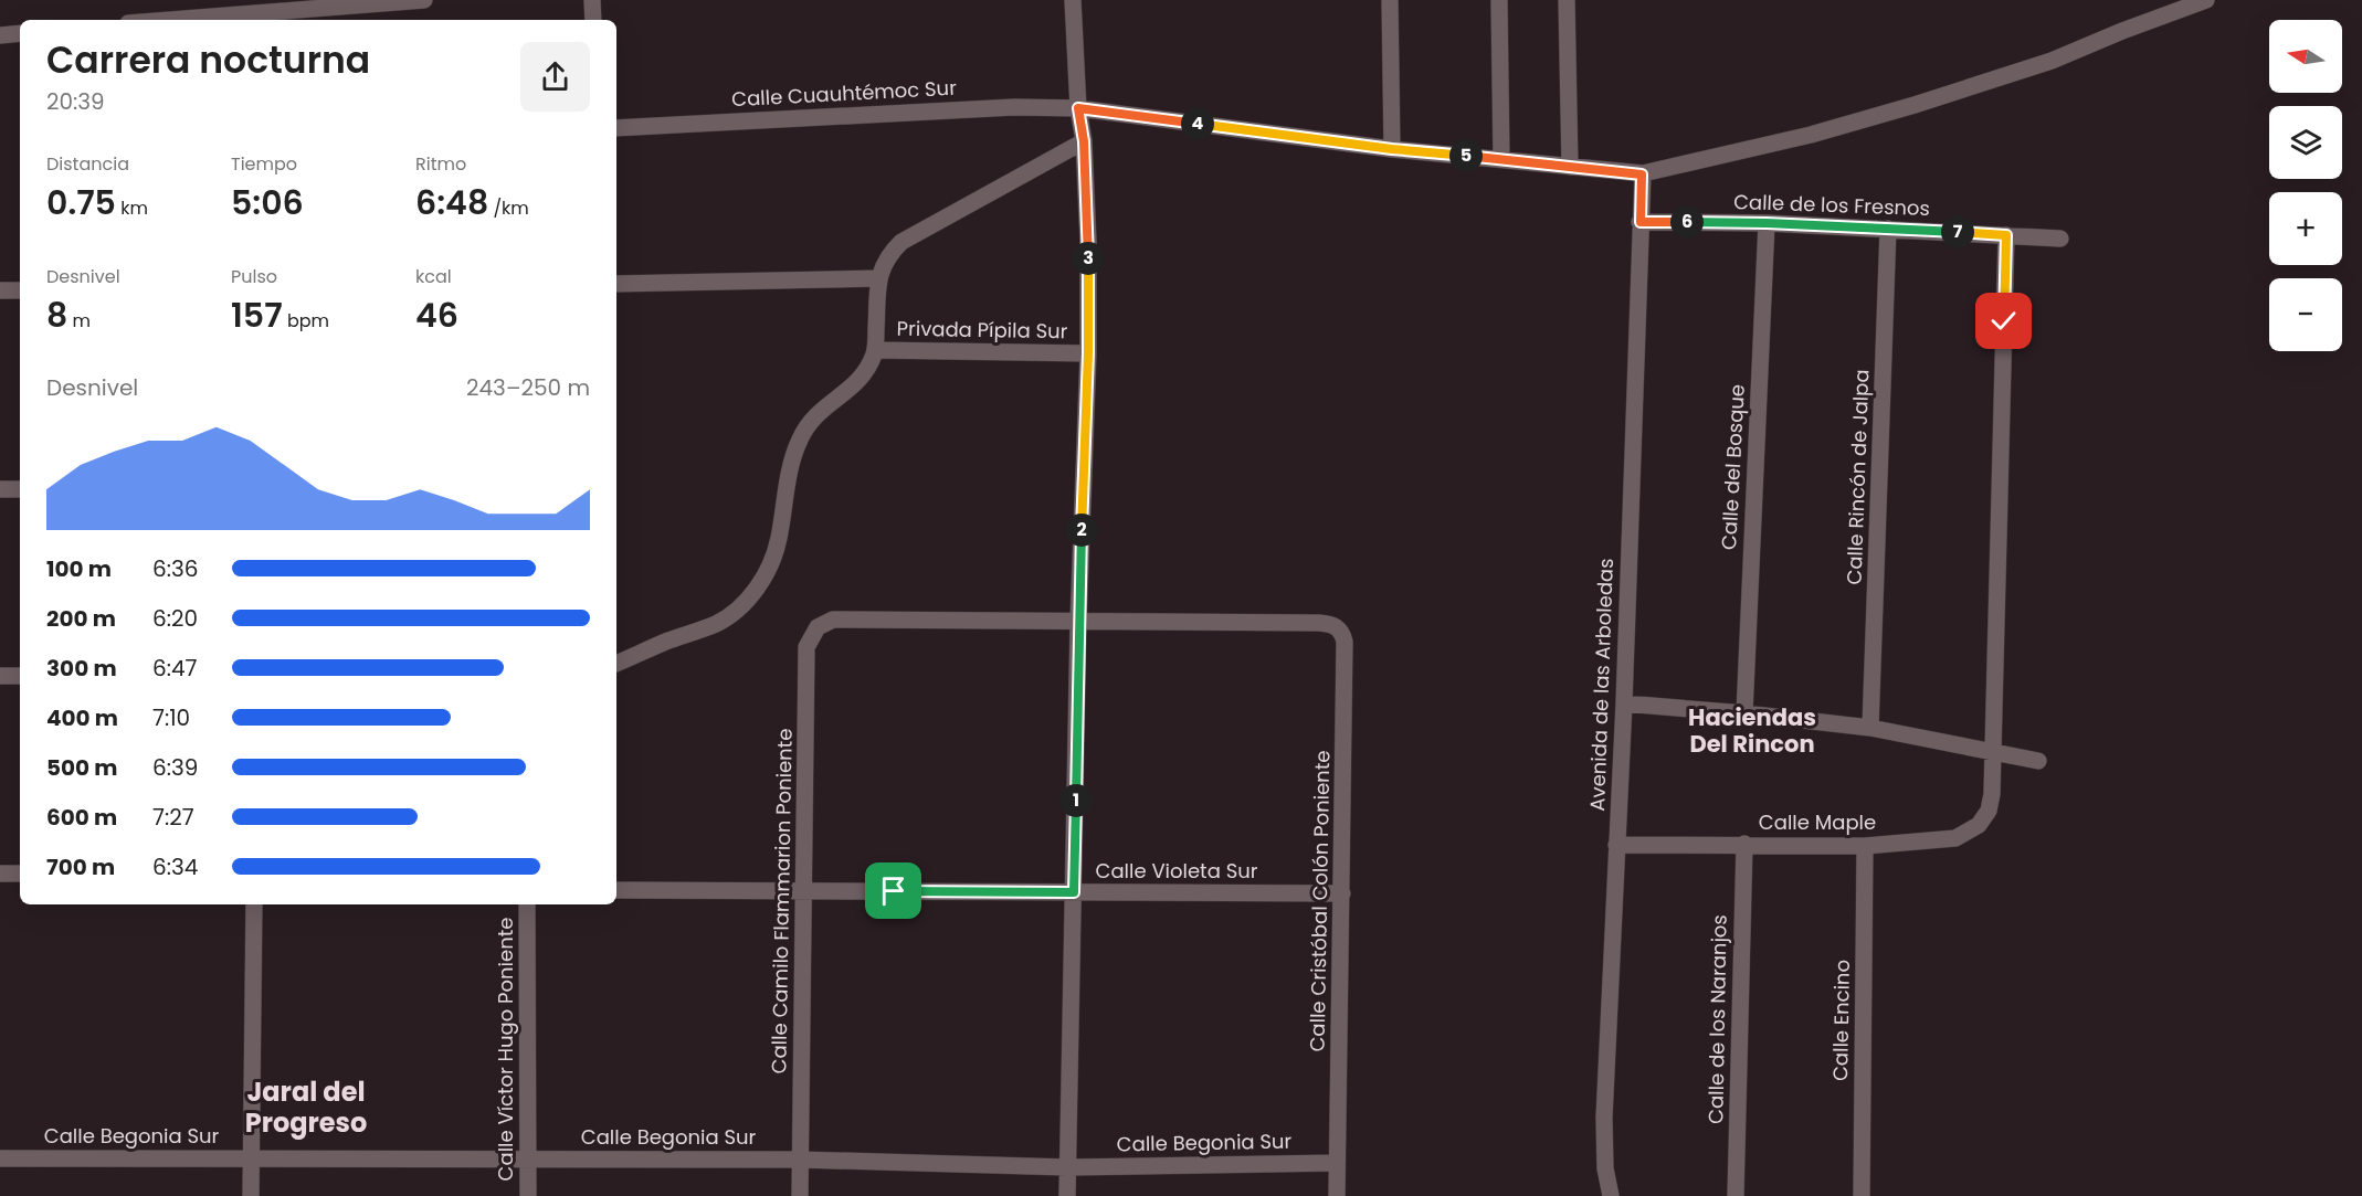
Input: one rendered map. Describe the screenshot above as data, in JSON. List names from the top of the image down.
{
  "streets": {
    "street": [
      "Calle Cuauhtémoc Sur",
      "Calle de los Fresnos",
      "Privada Pípila Sur",
      "Calle del Bosque",
      "Calle Rincón de Jalpa",
      "Avenida de las Arboledas",
      "Calle Maple",
      "Calle Violeta Sur",
      "Calle Camilo Flammarion Poniente",
      "Calle Cristóbal Colón Poniente",
      "Calle de los Naranjos",
      "Calle Encino",
      "Calle Víctor Hugo Poniente",
      "Calle Begonia Sur"
    ]
  },
  "crossings": [
    ["Calle Cuauhtémoc Sur", "Avenida de las Arboledas"],
    ["Calle de los Fresnos", "Calle del Bosque"],
    ["Calle de los Fresnos", "Calle Rincón de Jalpa"],
    ["Calle de los Fresnos", "Avenida de las Arboledas"],
    ["Avenida de las Arboledas", "Calle Maple"],
    ["Calle Maple", "Calle de los Naranjos"],
    ["Calle Maple", "Calle Encino"],
    ["Calle Violeta Sur", "Calle Camilo Flammarion Poniente"],
    ["Calle Violeta Sur", "Calle Cristóbal Colón Poniente"],
    ["Calle Camilo Flammarion Poniente", "Calle Cristóbal Colón Poniente"],
    ["Calle Camilo Flammarion Poniente", "Calle Begonia Sur"],
    ["Calle Cristóbal Colón Poniente", "Calle Begonia Sur"],
    ["Calle Víctor Hugo Poniente", "Calle Begonia Sur"]
  ],
  "districts": ["Haciendas Del Rincon", "Jaral del Progreso"],
  "north": "left",
  "page": {
    "map_buttons": ["+", "−"],
    "heading": ["Carrera nocturna", "20:39"],
    "pins": [
      "4",
      "5",
      "6",
      "7",
      "3",
      "2",
      "1"
    ],
    "stats": [
      ["Distancia", "0.75 km"],
      ["Tiempo", "5:06"],
      ["Ritmo", "6:48 /km"],
      ["Desnivel", "8 m"],
      ["Pulso", "157 bpm"],
      ["kcal", "46"]
    ],
    "chart": ["Desnivel", "243–250 m"],
    "list": [
      {
        "name": "100 m",
        "note": "6:36"
      },
      {
        "name": "200 m",
        "note": "6:20"
      },
      {
        "name": "300 m",
        "note": "6:47"
      },
      {
        "name": "400 m",
        "note": "7:10"
      },
      {
        "name": "500 m",
        "note": "6:39"
      },
      {
        "name": "600 m",
        "note": "7:27"
      },
      {
        "name": "700 m",
        "note": "6:34"
      }
    ]
  }
}
